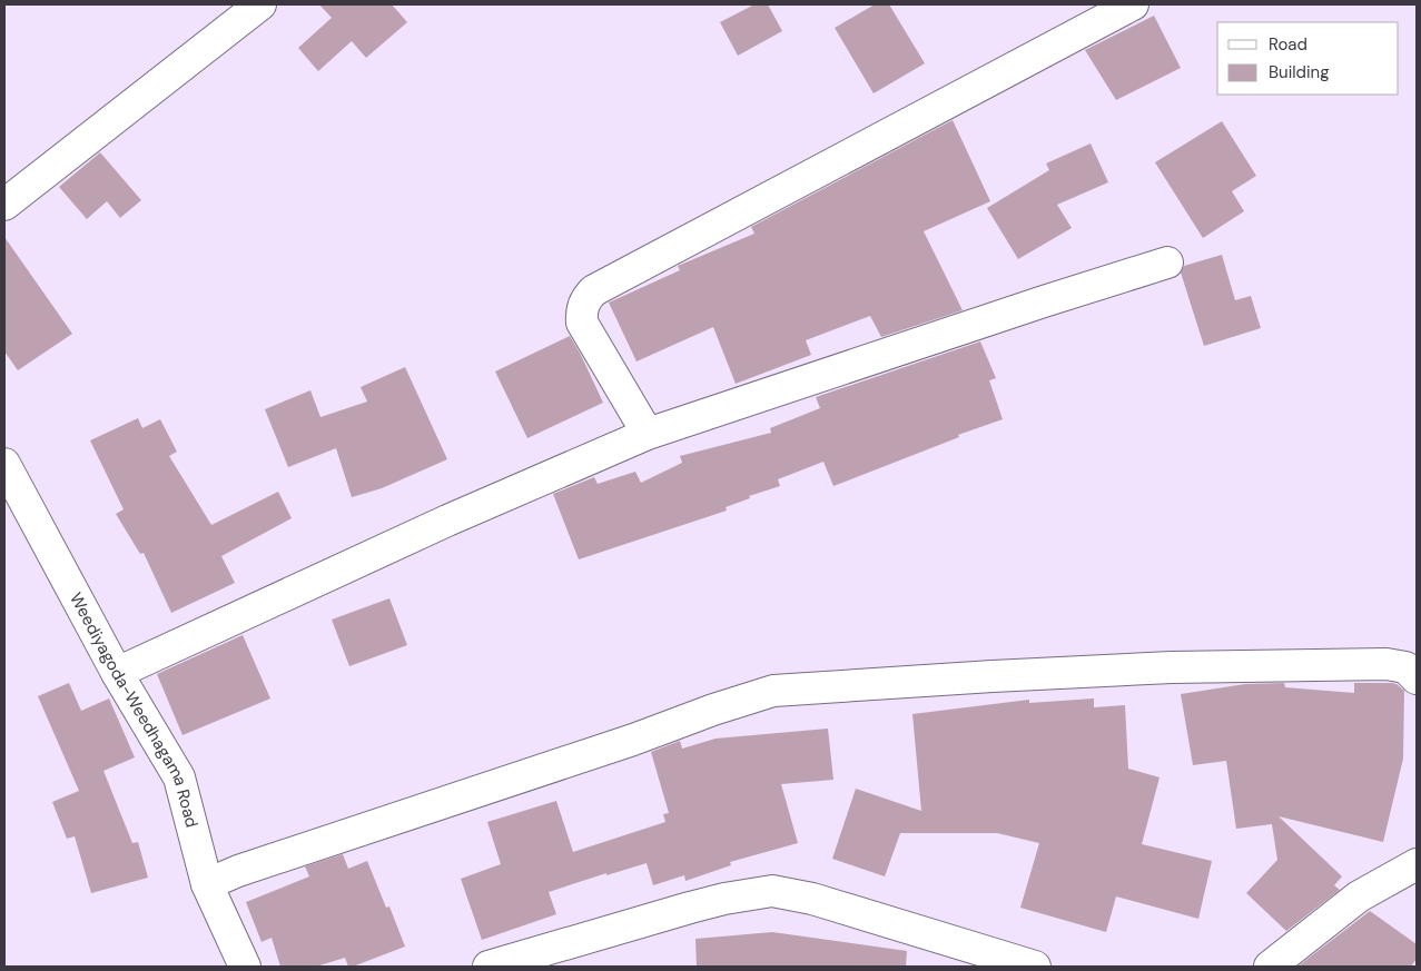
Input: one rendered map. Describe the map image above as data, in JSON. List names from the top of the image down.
{
  "streets": {
    "street": ["Weediyagoda-Weedhagama Road"]
  },
  "legend": ["Road", "Building"]
}
